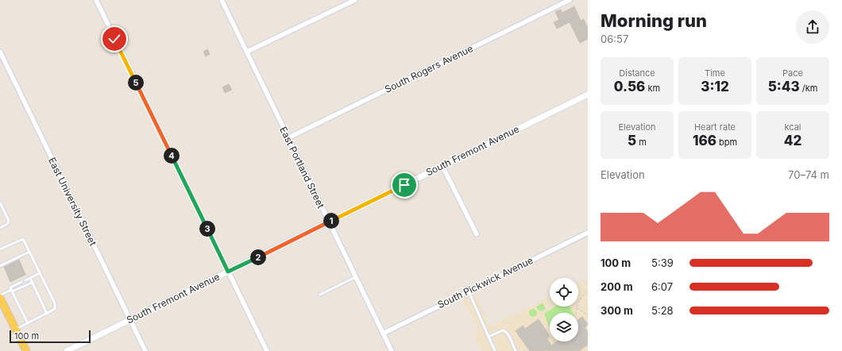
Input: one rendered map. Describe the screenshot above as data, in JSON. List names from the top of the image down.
{
  "streets": {
    "street": [
      "South Rogers Avenue",
      "South Fremont Avenue",
      "East Portland Street",
      "East University Street",
      "South Pickwick Avenue"
    ]
  },
  "crossings": [
    ["South Rogers Avenue", "East Portland Street"],
    ["South Fremont Avenue", "East Portland Street"],
    ["South Fremont Avenue", "East University Street"],
    ["East Portland Street", "South Pickwick Avenue"]
  ],
  "scale_bar": "100 m",
  "page": {
    "heading": ["Morning run", "06:57"],
    "stats": [
      ["Distance", "0.56 km"],
      ["Time", "3:12"],
      ["Pace", "5:43 /km"],
      ["Elevation", "5 m"],
      ["Heart rate", "166 bpm"],
      ["kcal", "42"]
    ],
    "pins": [
      "5",
      "4",
      "1",
      "3",
      "2"
    ],
    "chart": ["Elevation", "70–74 m"],
    "list": [
      {
        "name": "100 m",
        "note": "5:39"
      },
      {
        "name": "200 m",
        "note": "6:07"
      },
      {
        "name": "300 m",
        "note": "5:28"
      }
    ],
    "scale": "100 m"
  }
}
